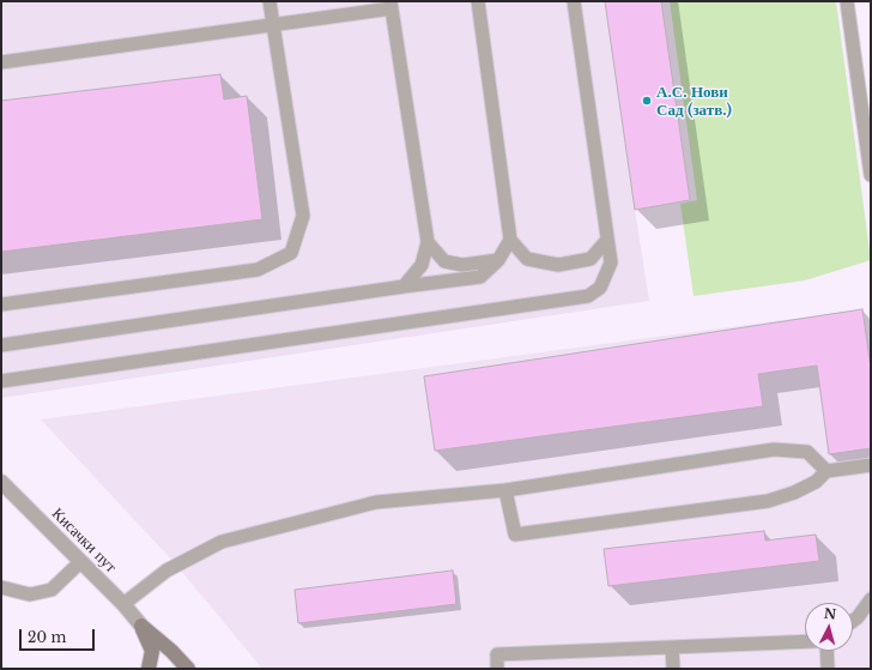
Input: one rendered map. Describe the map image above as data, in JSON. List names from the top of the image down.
{
  "streets": {
    "street": ["Кисачки пут"]
  },
  "places": ["А.С. Нови Сад (затв.)"],
  "scale_bar": "20 m",
  "north": "top"
}
